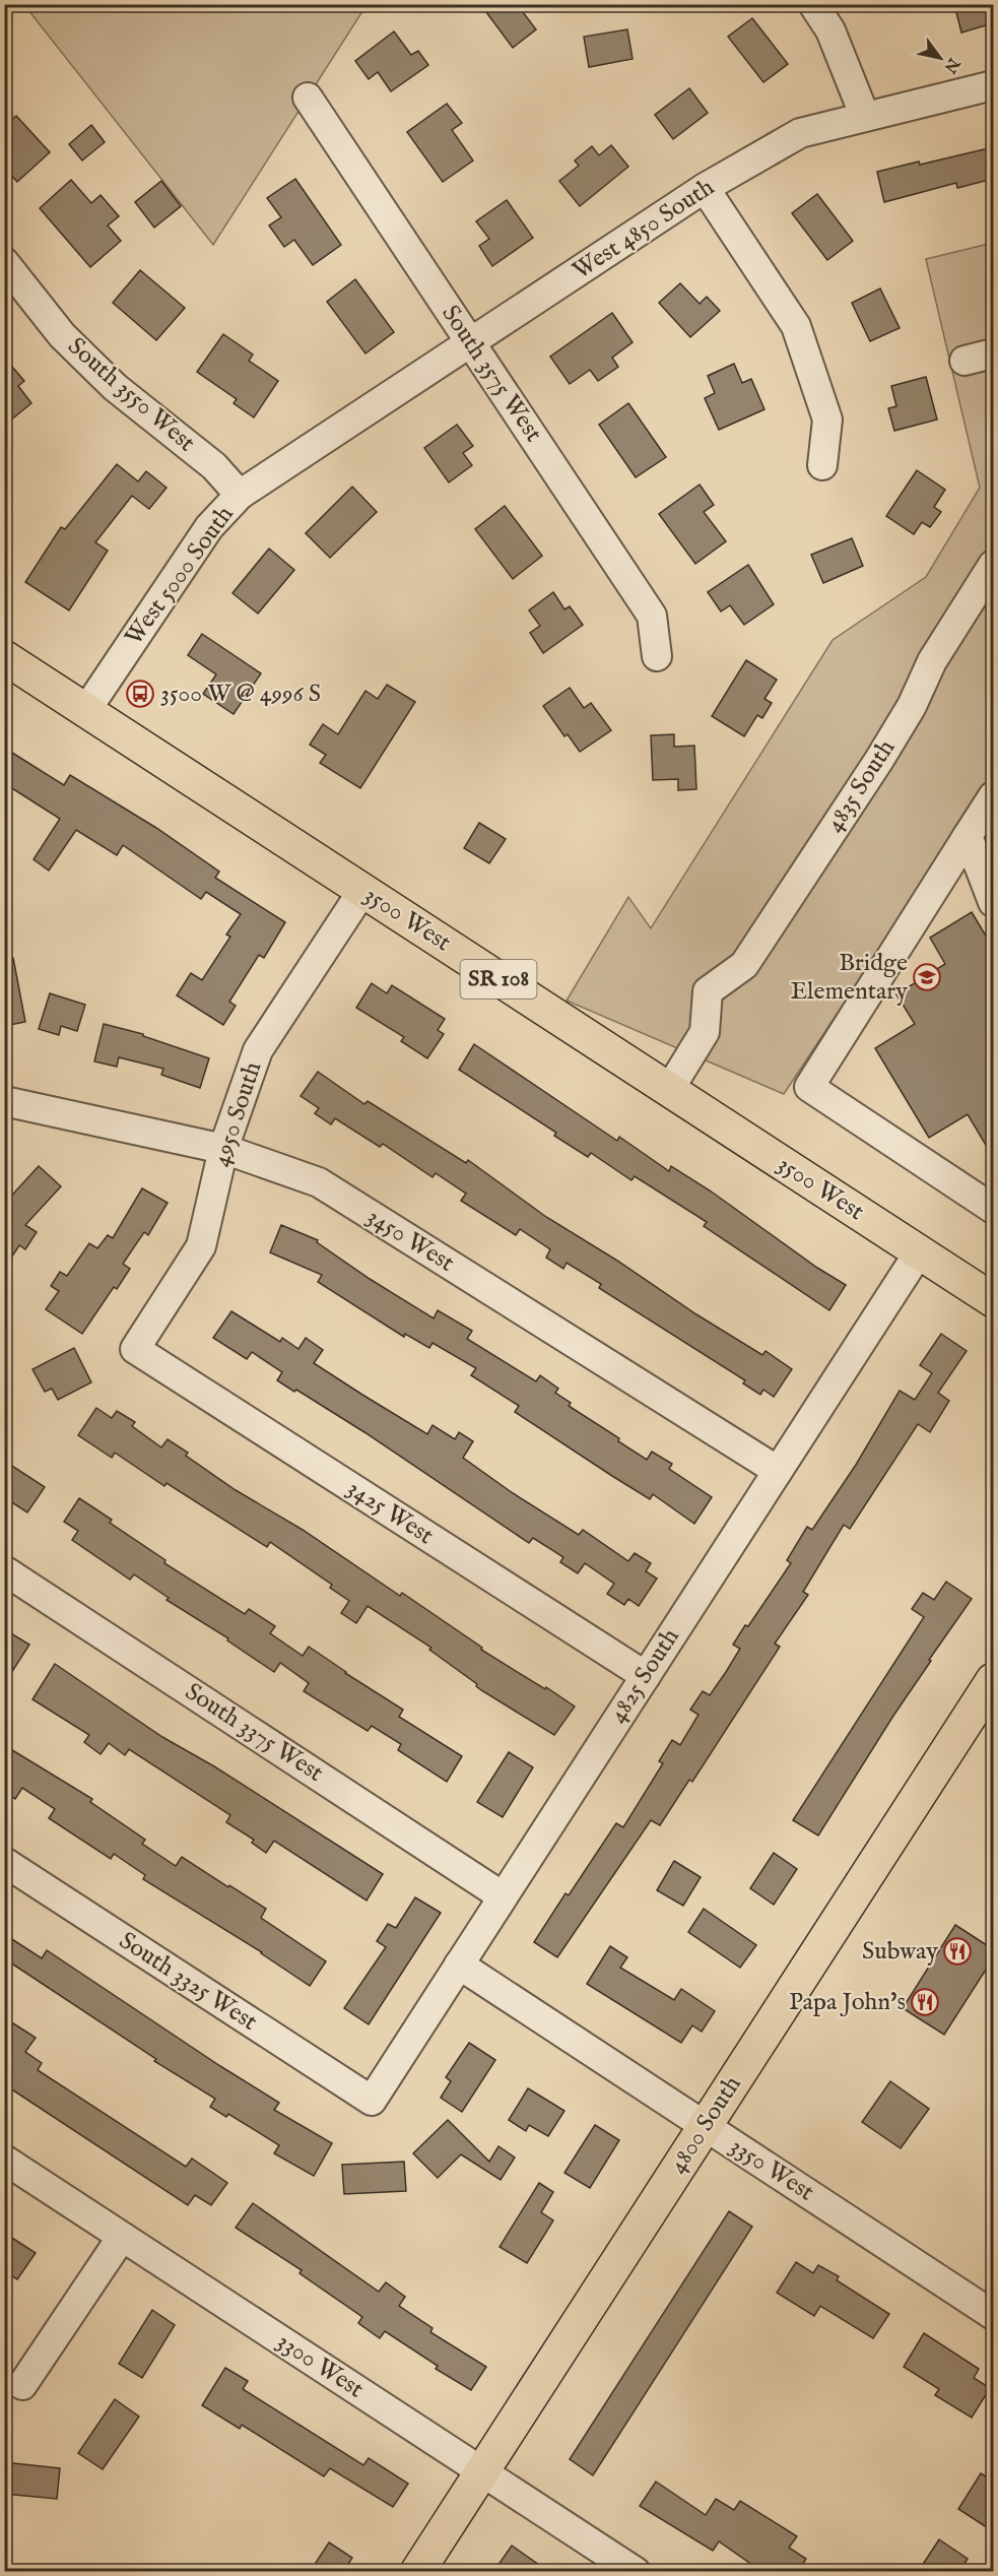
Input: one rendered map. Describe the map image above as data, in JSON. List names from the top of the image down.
{
  "streets": {
    "main road": ["3500 West", "SR 108", "4800 South"],
    "street": [
      "West 4850 South",
      "South 3575 West",
      "South 3550 West",
      "West 5000 South",
      "4835 South",
      "4950 South",
      "3450 West",
      "3425 West",
      "4825 South",
      "South 3375 West",
      "South 3325 West",
      "3350 West",
      "3300 West"
    ]
  },
  "crossings": [
    ["West 4850 South", "South 3575 West"],
    ["West 4850 South", "West 5000 South"],
    ["South 3550 West", "West 5000 South"],
    ["West 5000 South", "3500 West"],
    ["4835 South", "3500 West"],
    ["3500 West", "4950 South"],
    ["3500 West", "4825 South"],
    ["4950 South", "3450 West"],
    ["4950 South", "3425 West"],
    ["3450 West", "4825 South"],
    ["3425 West", "4825 South"],
    ["4825 South", "South 3375 West"],
    ["4825 South", "South 3325 West"],
    ["4825 South", "3350 West"],
    ["4800 South", "3350 West"],
    ["4800 South", "3300 West"]
  ],
  "places": {
    "bus stop": ["3500 W @ 4996 S"],
    "school or university": ["Bridge Elementary"],
    "restaurant": ["Subway", "Papa John's"]
  },
  "north": "bottom right"
}
